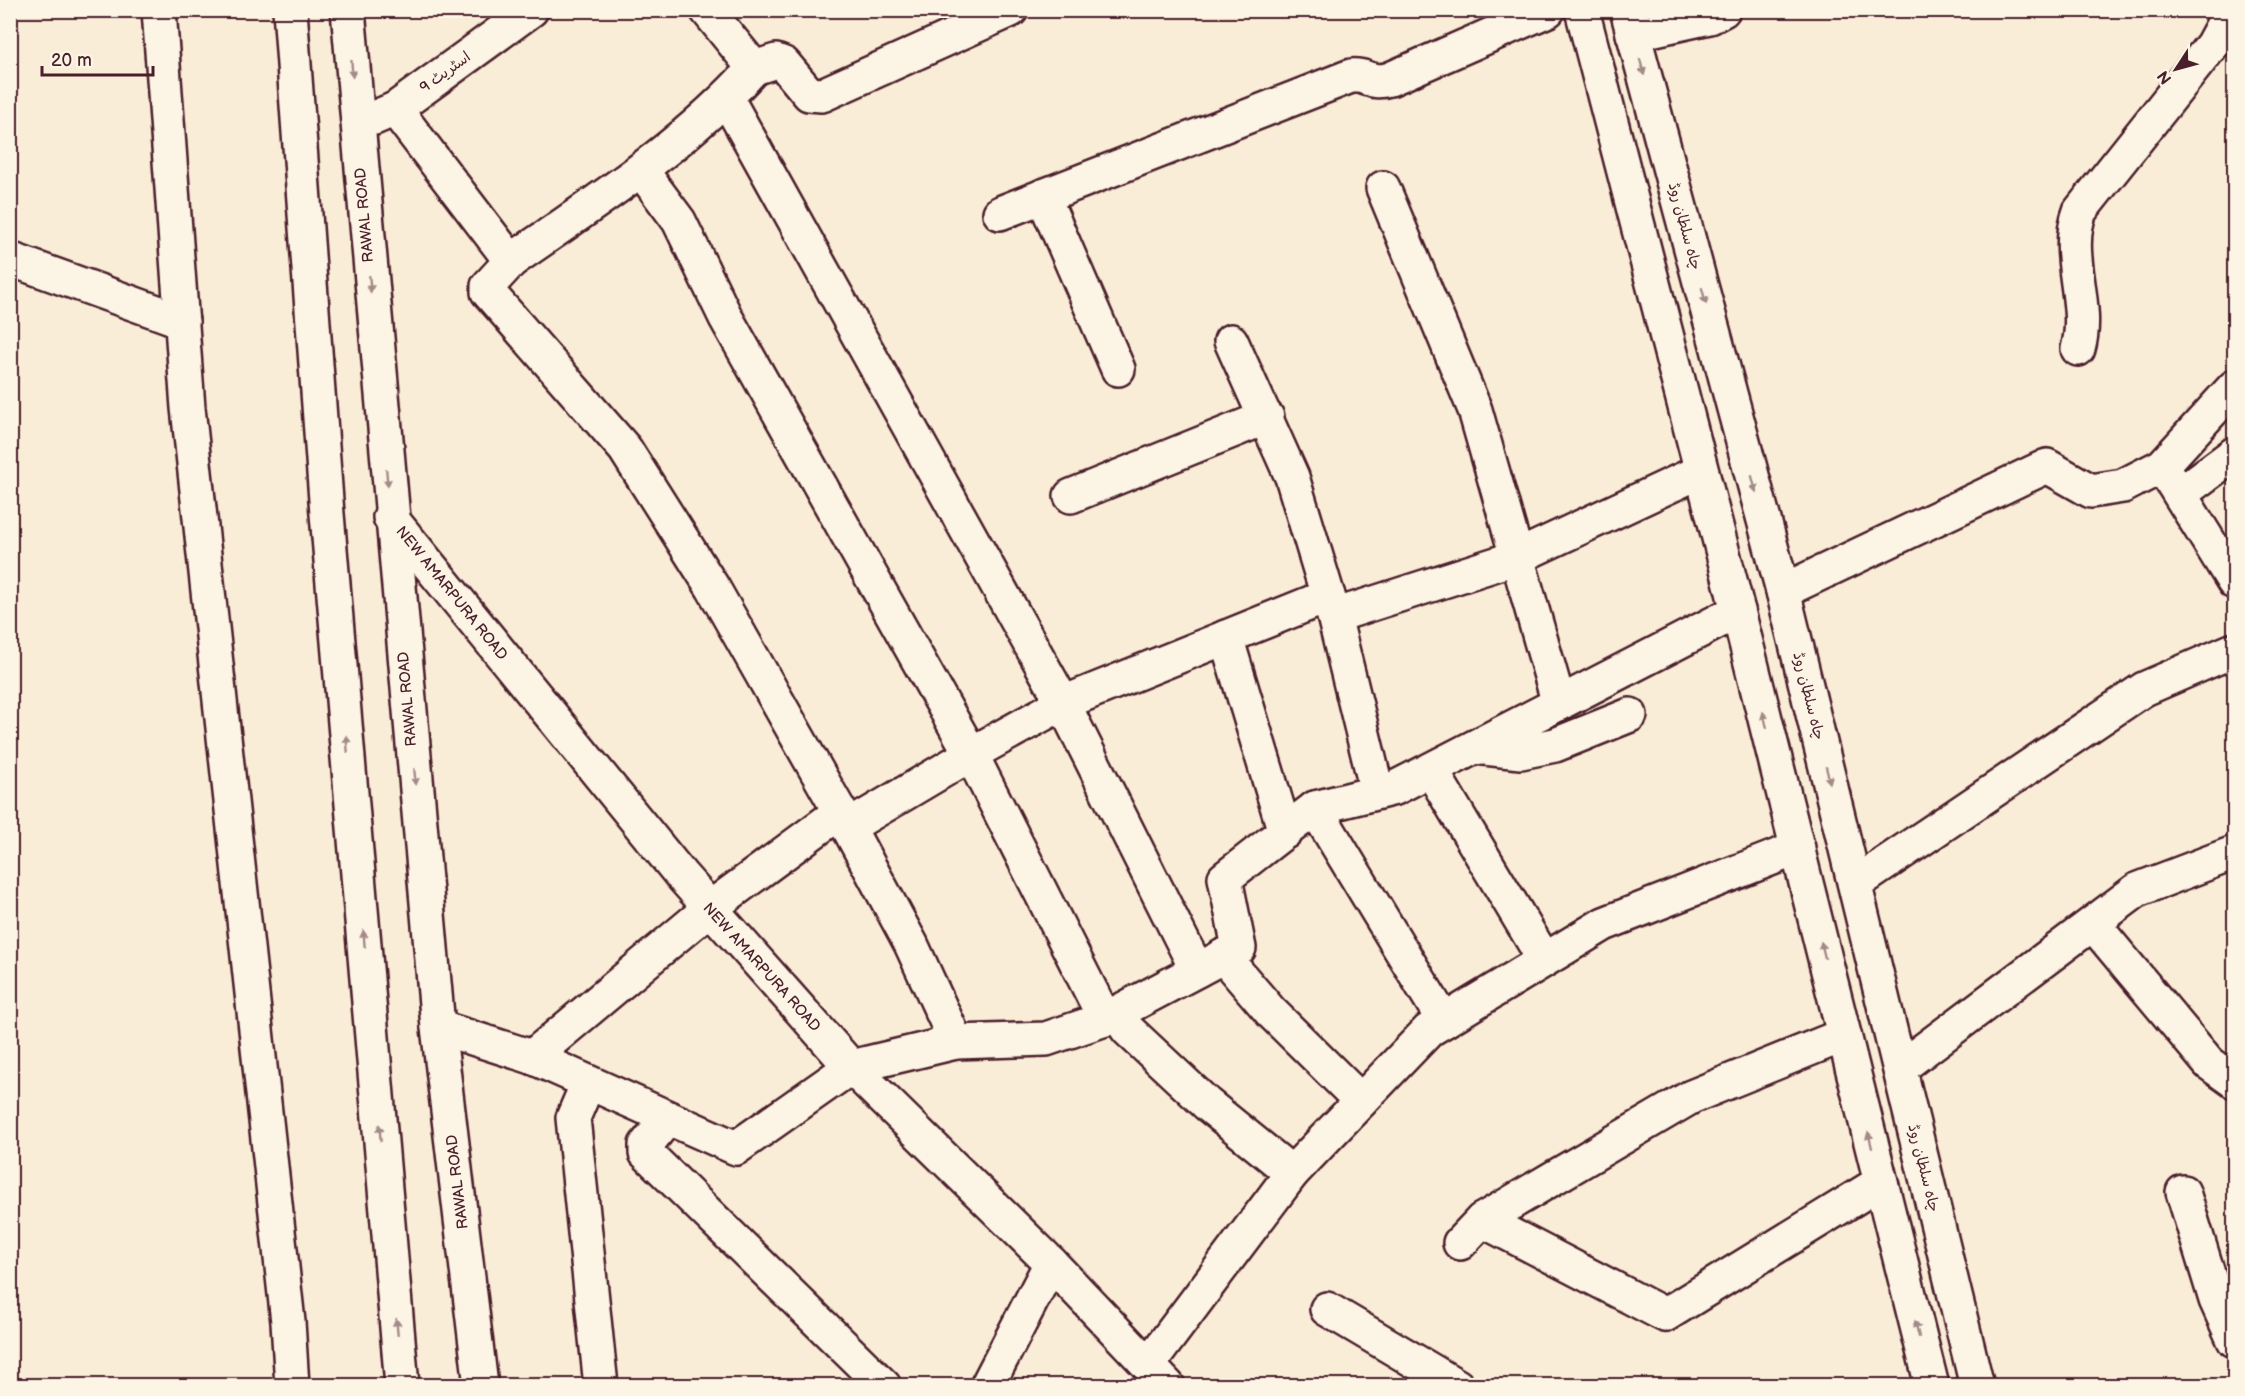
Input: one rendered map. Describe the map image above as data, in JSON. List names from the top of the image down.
{
  "streets": {
    "street": [
      "اسٹریٹ 9",
      "RAWAL ROAD",
      "چاہ سلطان روڈ",
      "NEW AMARPURA ROAD"
    ]
  },
  "crossings": [
    ["اسٹریٹ 9", "RAWAL ROAD"],
    ["RAWAL ROAD", "NEW AMARPURA ROAD"]
  ],
  "scale_bar": "20 m",
  "north": "bottom left"
}
